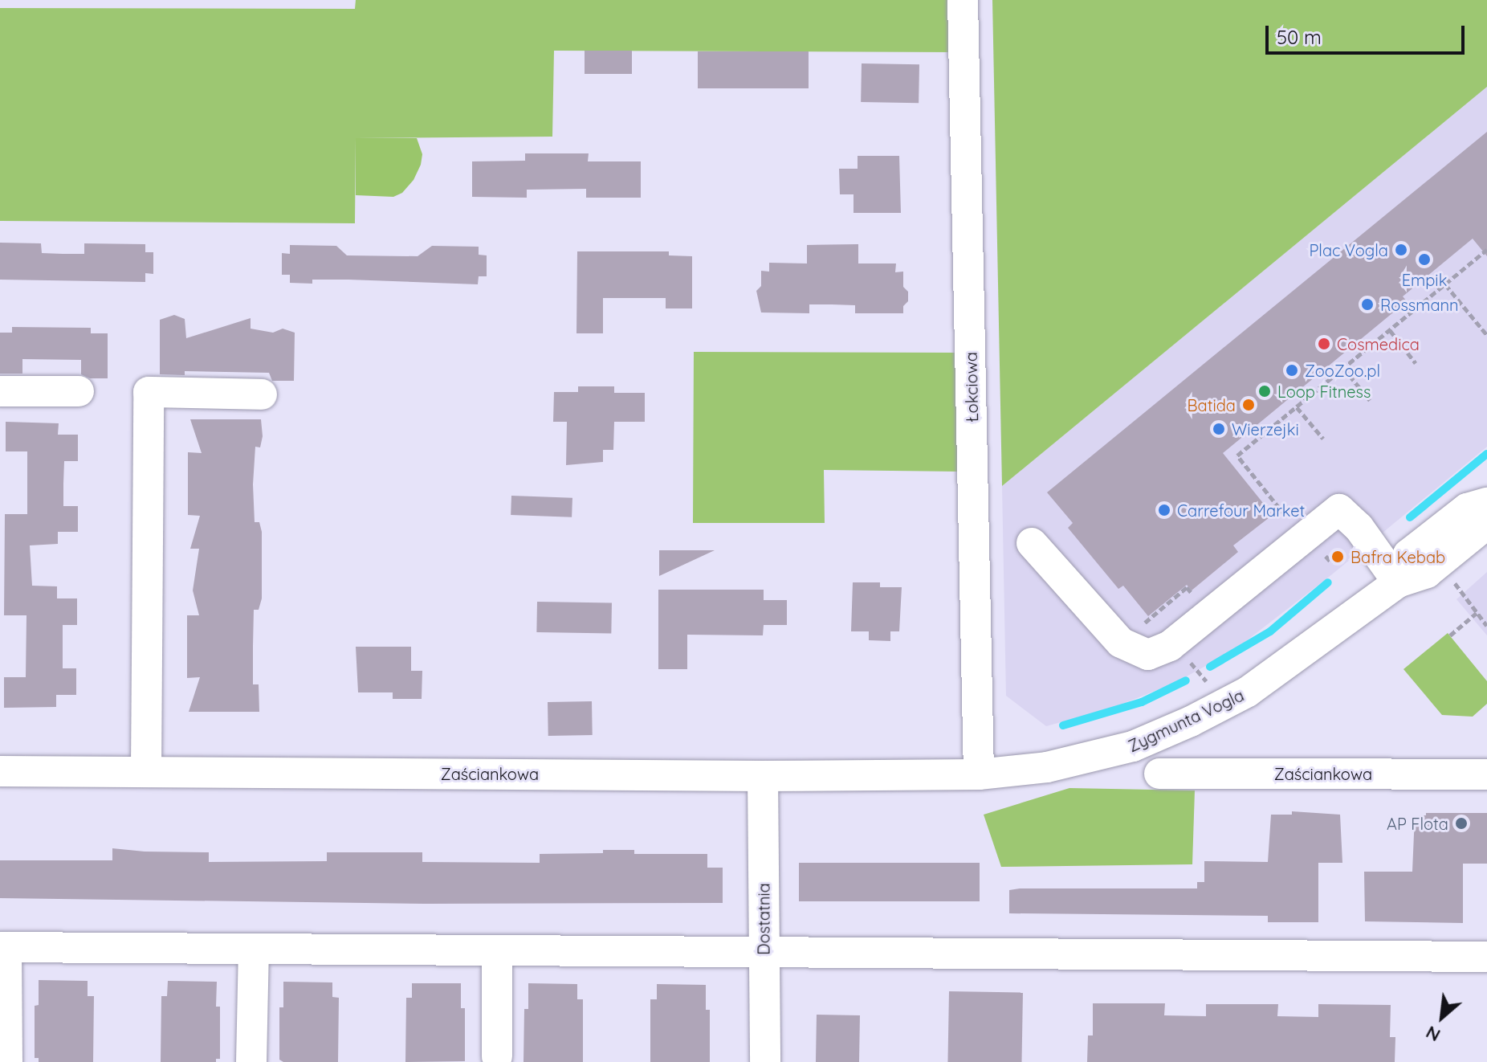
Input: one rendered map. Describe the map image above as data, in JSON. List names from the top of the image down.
{
  "streets": {
    "street": [
      "Łokciowa",
      "Zygmunta Vogla",
      "Zaściankowa",
      "Dostatnia"
    ]
  },
  "crossings": [
    ["Łokciowa", "Zygmunta Vogla"],
    ["Łokciowa", "Zaściankowa"],
    ["Zygmunta Vogla", "Zaściankowa"],
    ["Zaściankowa", "Dostatnia"]
  ],
  "places": [
    "Plac Vogla",
    "Empik",
    "Rossmann",
    "Cosmedica",
    "ZooZoo.pl",
    "Loop Fitness",
    "Batida",
    "Wierzejki",
    "Carrefour Market",
    "Bafra Kebab",
    "AP Flota"
  ],
  "scale_bar": "50 m",
  "north": "bottom left"
}
